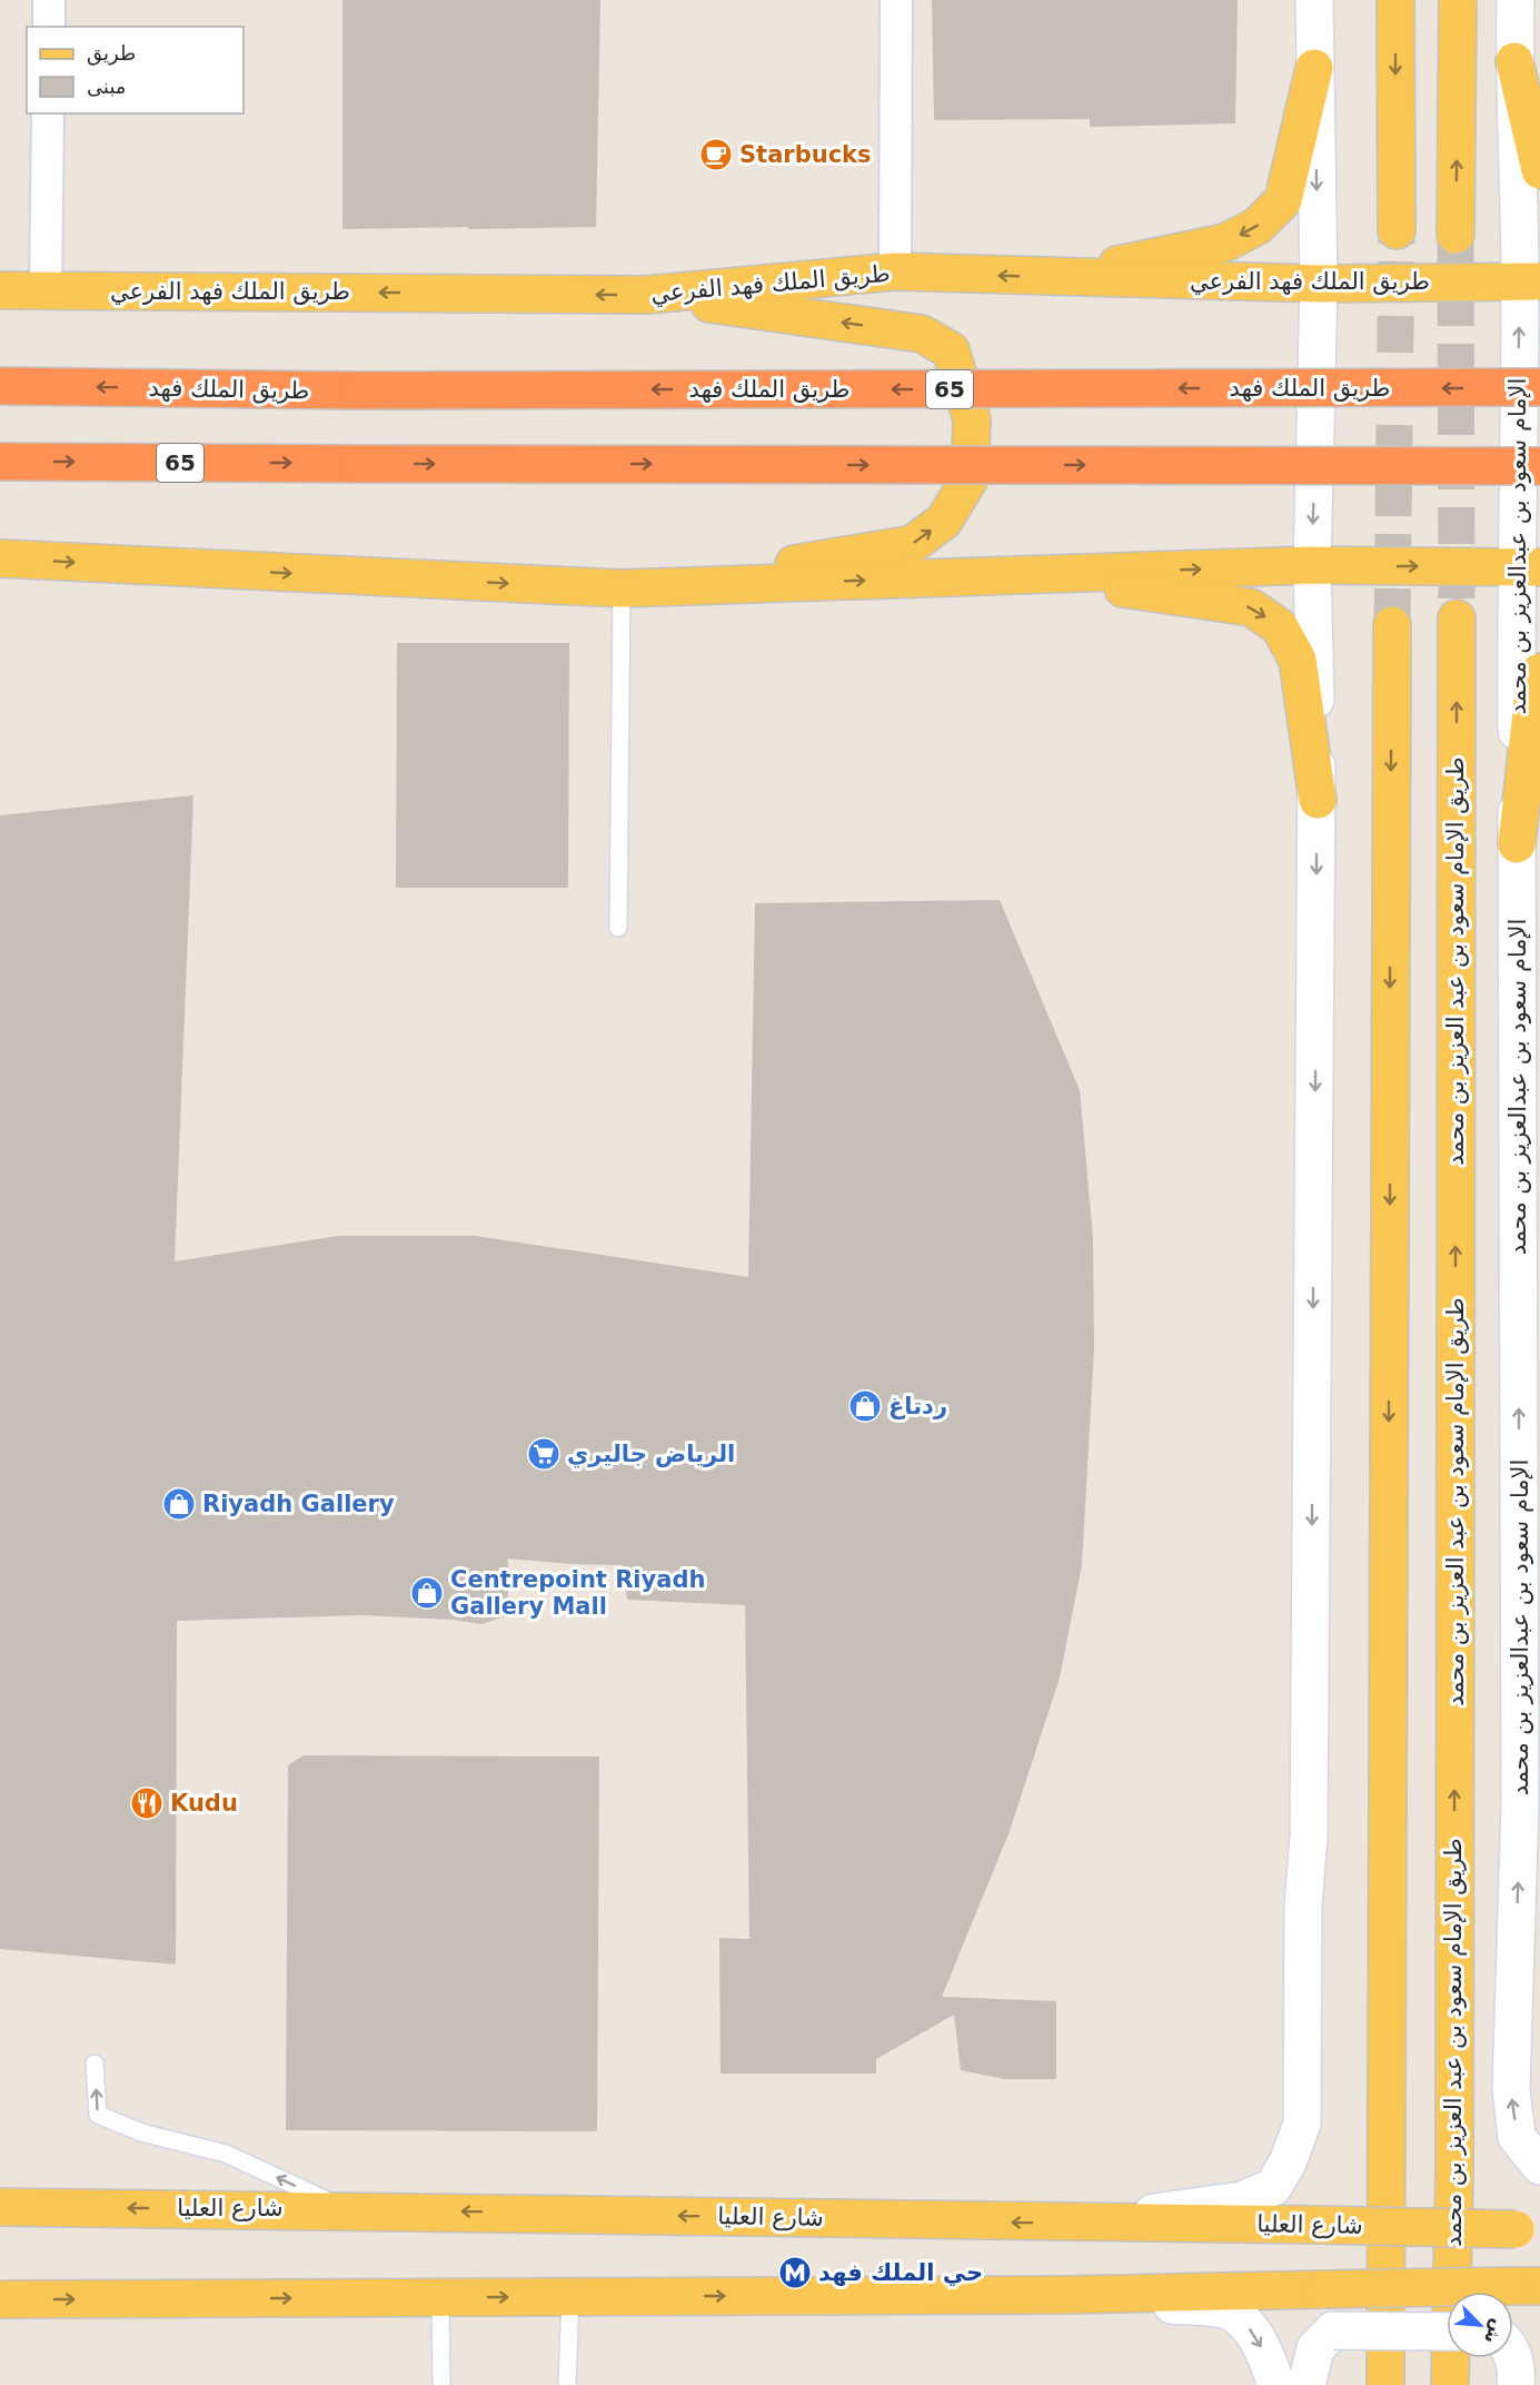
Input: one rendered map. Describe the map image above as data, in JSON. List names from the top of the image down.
{
  "streets": {
    "highway": ["طريق الملك فهد", "65"],
    "main road": ["طريق الملك فهد الفرعي", "طريق الإمام سعود بن عبد العزيز بن محمد", "شارع العليا"],
    "street": ["الإمام سعود بن عبدالعزيز بن محمد"]
  },
  "crossings": [
    ["طريق الملك فهد الفرعي", "الإمام سعود بن عبدالعزيز بن محمد"]
  ],
  "one_way": ["الإمام سعود بن عبدالعزيز بن محمد"],
  "places": {
    "cafe": ["Starbucks"],
    "shop": ["ردتاغ", "Riyadh Gallery", "Centrepoint Riyadh Gallery Mall"],
    "supermarket": ["الرياض جاليري"],
    "restaurant": ["Kudu"],
    "metro station": ["حي الملك فهد"]
  },
  "legend": ["طريق", "مبنى"],
  "north": "bottom right"
}
